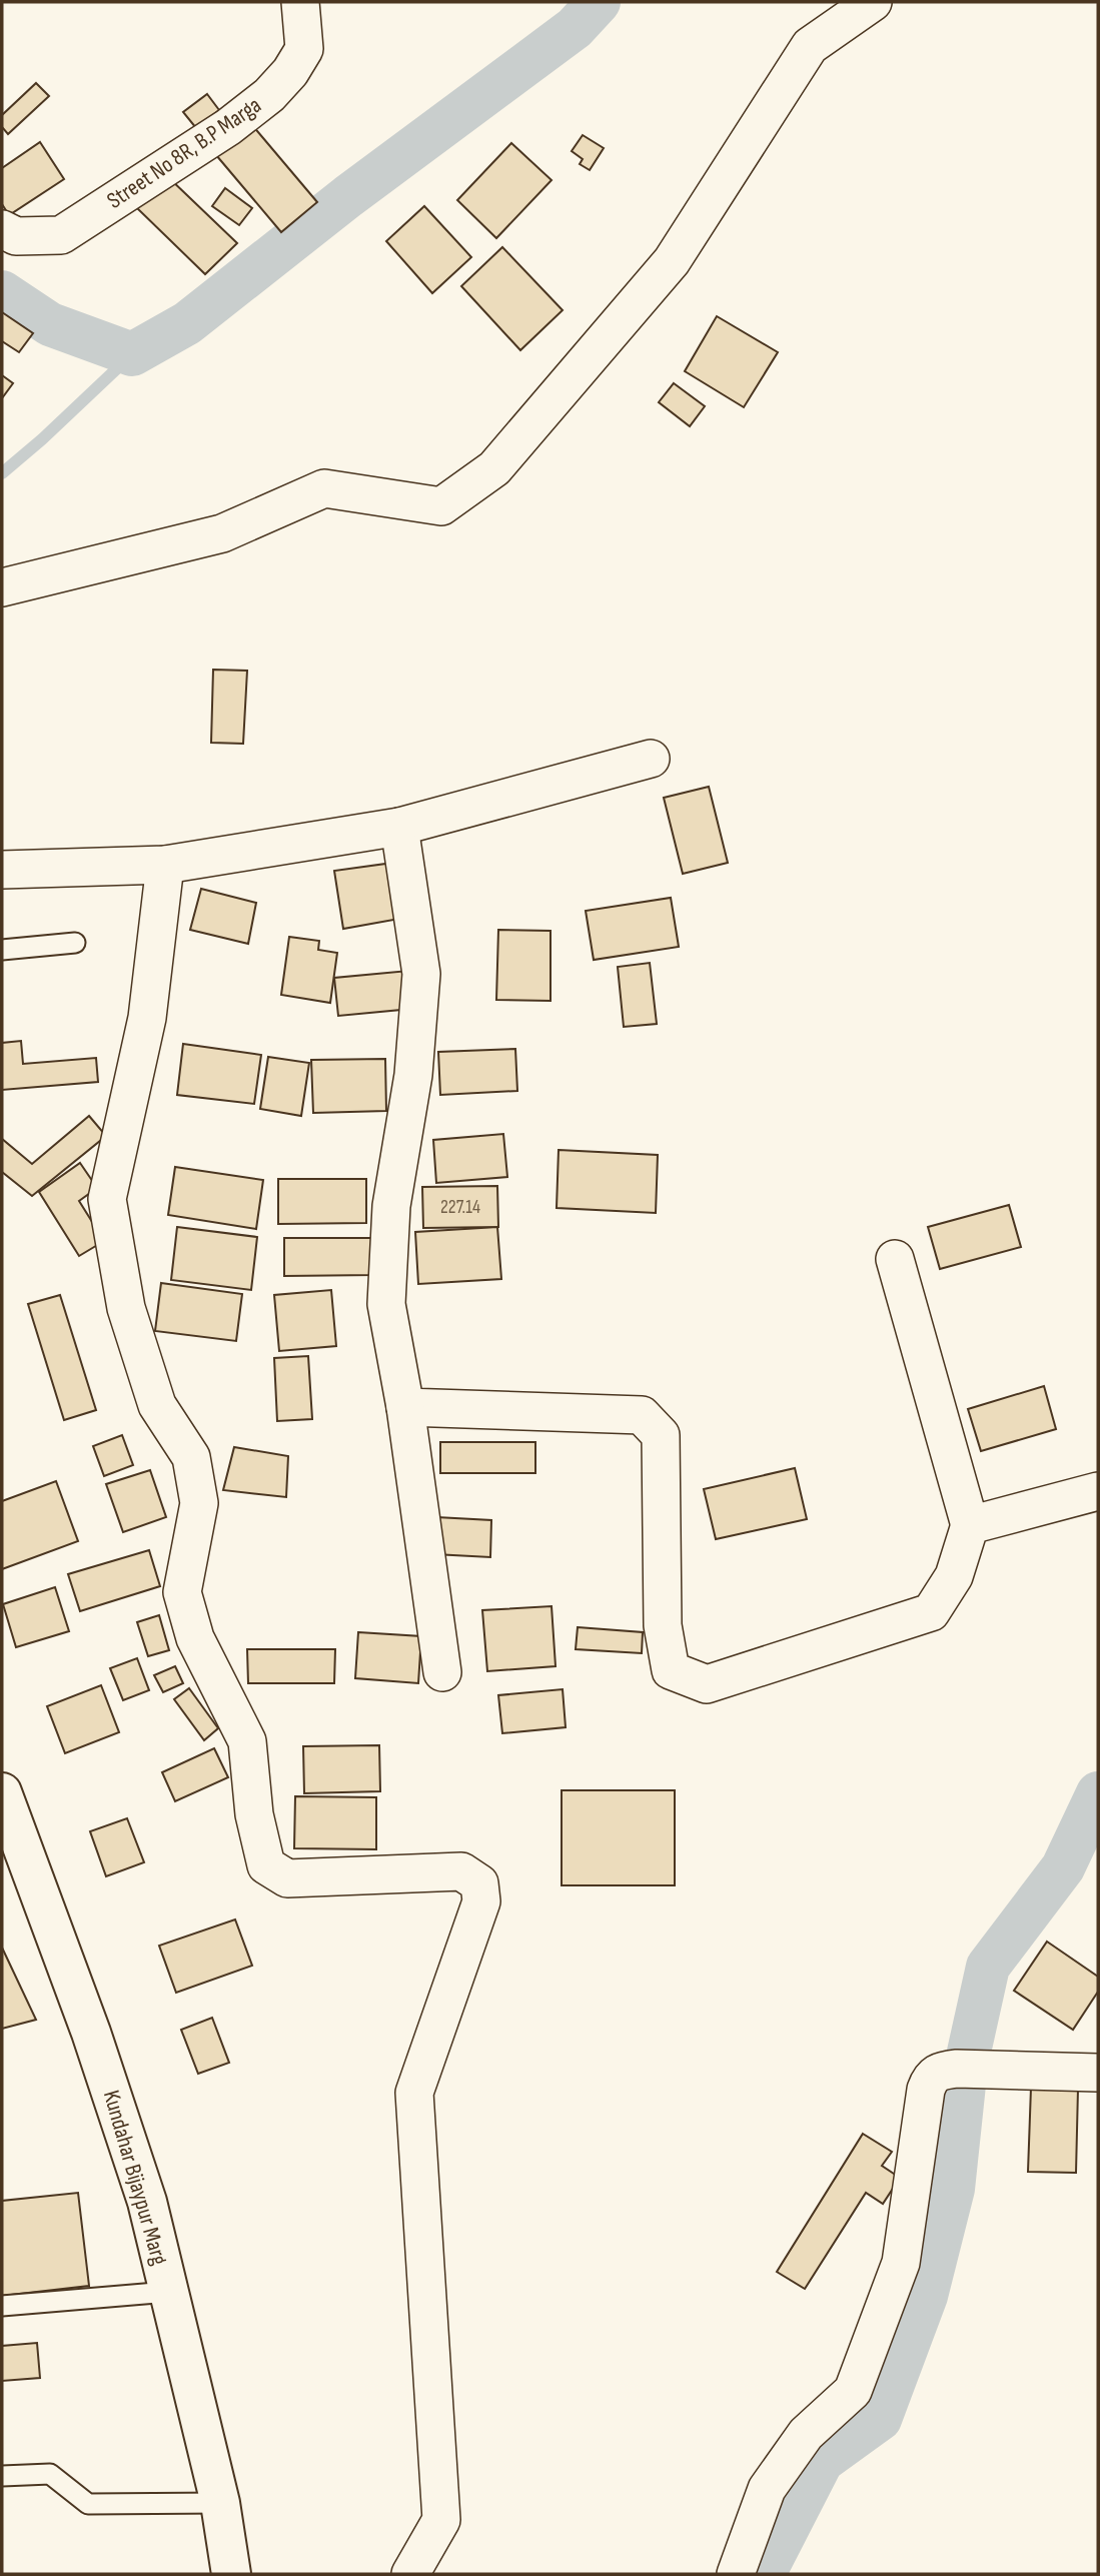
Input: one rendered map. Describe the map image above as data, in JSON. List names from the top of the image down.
{
  "streets": {
    "main road": ["Kundahar Bijaypur Marg"],
    "street": ["Street No 8R, B.P Marga"]
  },
  "house_numbers": ["227.14"]
}
